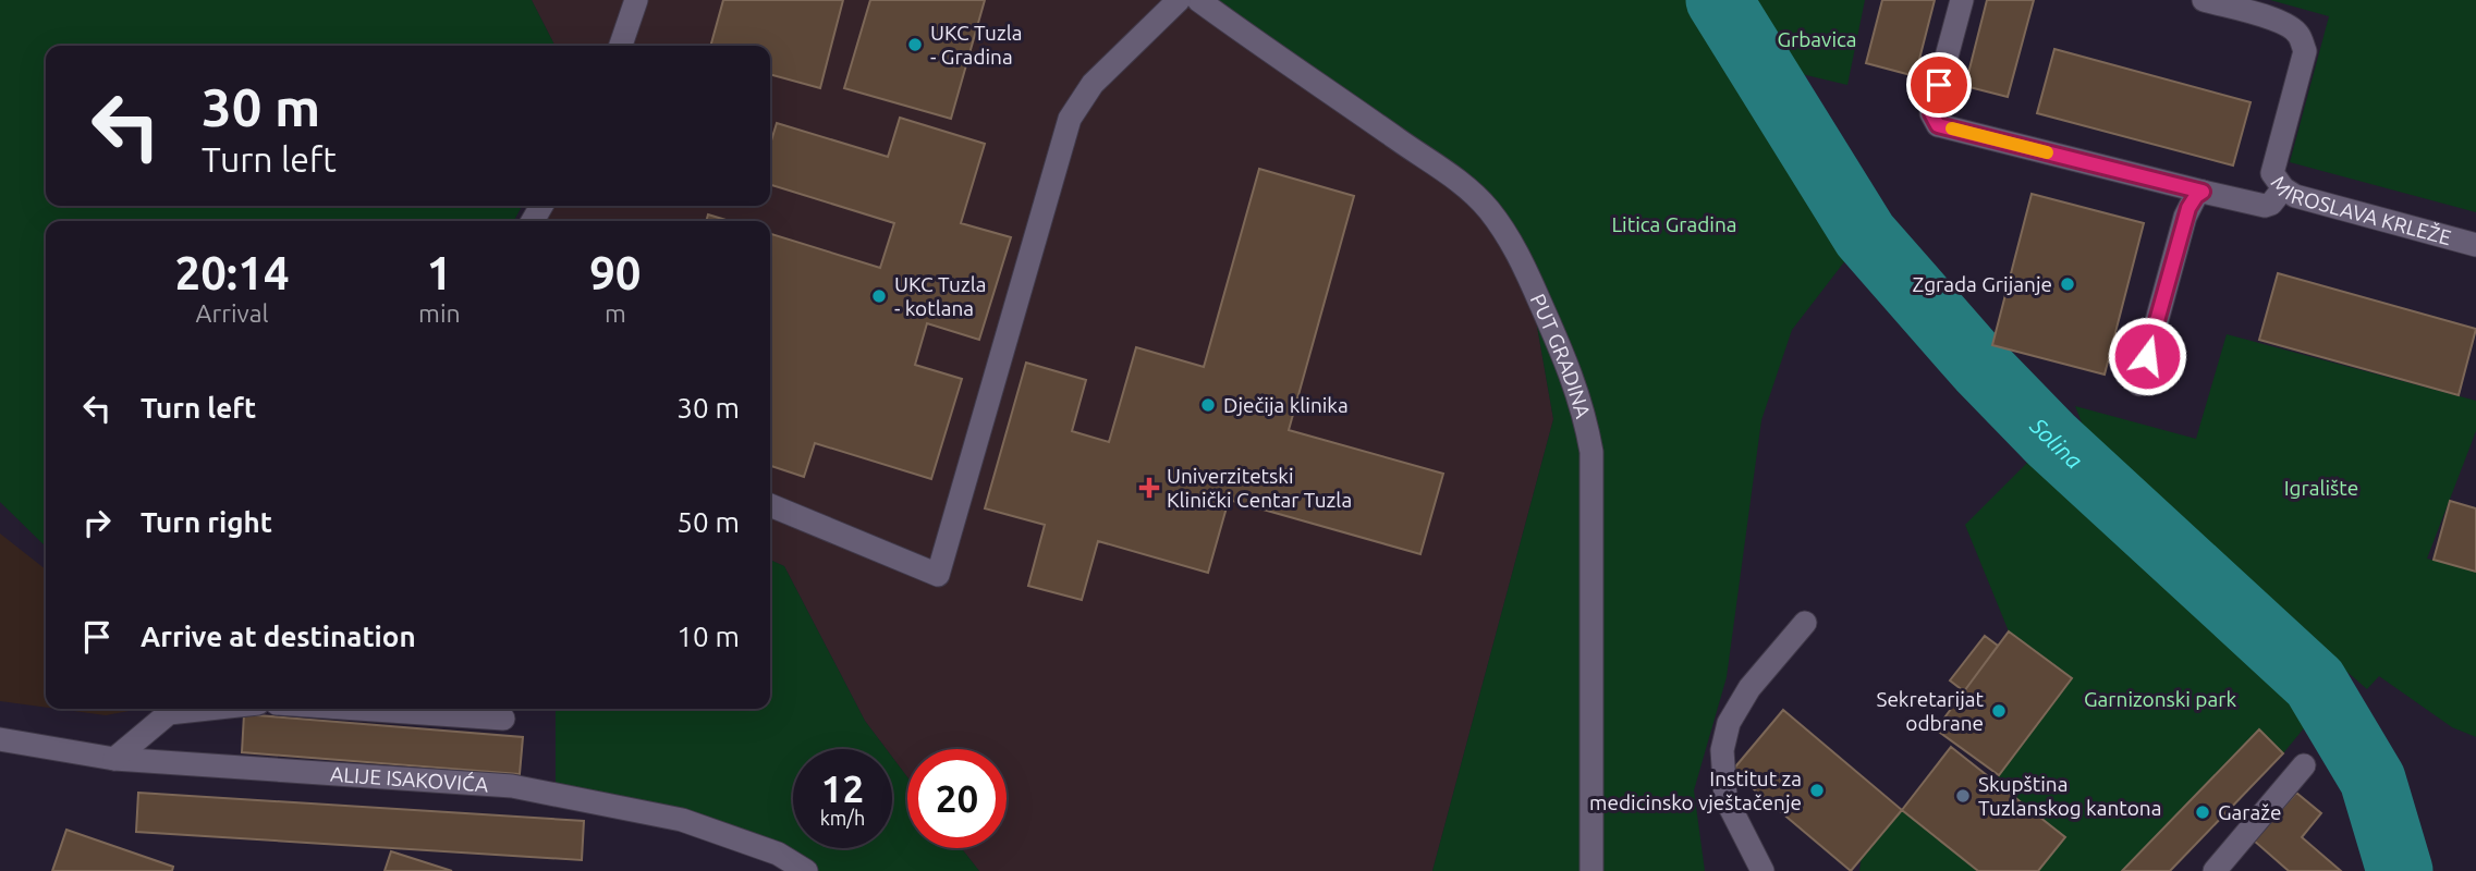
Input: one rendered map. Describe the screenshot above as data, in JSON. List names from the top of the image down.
{
  "streets": {
    "street": ["MIROSLAVA KRLEŽE", "PUT GRADINA", "ALIJE ISAKOVIĆA"]
  },
  "water": ["Solina"],
  "parks": [
    "Grbavica",
    "Litica Gradina",
    "Igralište",
    "Garnizonski park"
  ],
  "places": {
    "other": [
      "UKC Tuzla - Gradina",
      "Zgrada Grijanje",
      "UKC Tuzla - kotlana",
      "Dječija klinika",
      "Sekretarijat odbrane",
      "Institut za medicinsko vještačenje",
      "Skupština Tuzlanskog kantona",
      "Garaže"
    ],
    "health": ["Univerzitetski Klinički Centar Tuzla"]
  },
  "page": {
    "turn": ["30 m", "Turn left"],
    "eta": [
      "20:14",
      "Arrival",
      "1",
      "min",
      "90",
      "m"
    ],
    "list": [
      {
        "name": "Turn left",
        "value": "30 m"
      },
      {
        "name": "Turn right",
        "value": "50 m"
      },
      {
        "name": "Arrive at destination",
        "value": "10 m"
      }
    ],
    "speed": "12 km/h",
    "limit": "20"
  }
}
